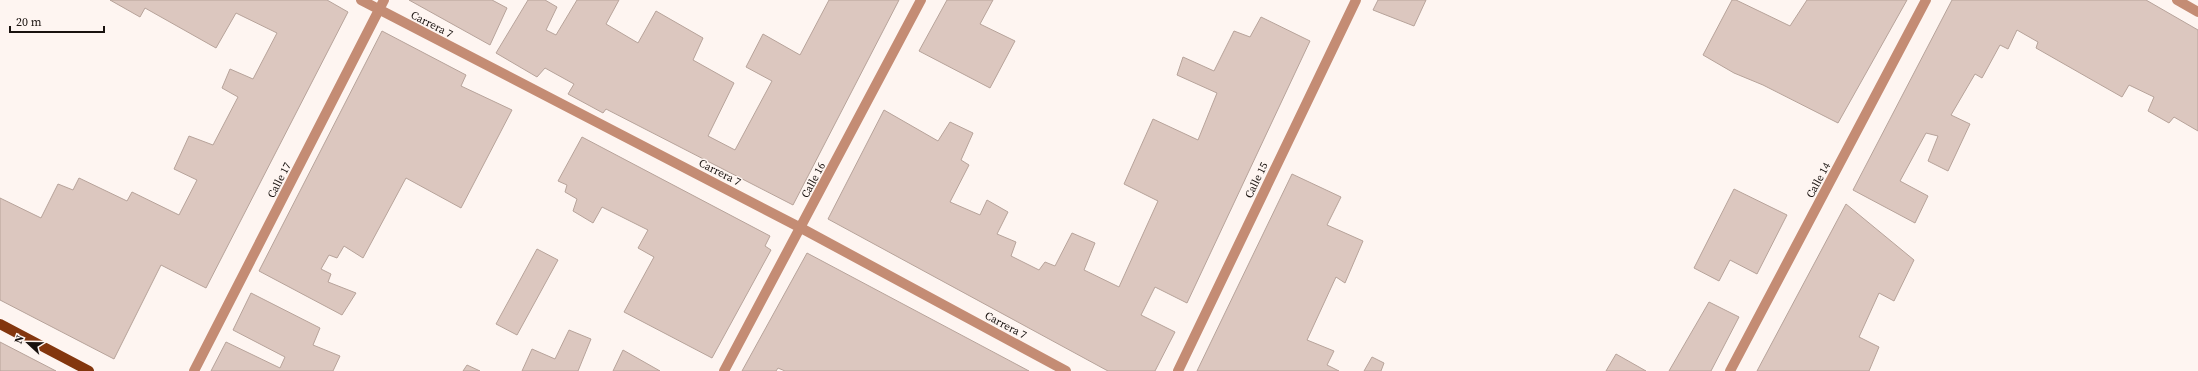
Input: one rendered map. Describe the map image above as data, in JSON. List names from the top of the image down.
{
  "streets": {
    "street": [
      "Carrera 7",
      "Calle 17",
      "Calle 16",
      "Calle 15",
      "Calle 14"
    ]
  },
  "crossings": [
    ["Carrera 7", "Calle 17"],
    ["Carrera 7", "Calle 16"]
  ],
  "scale_bar": "20 m",
  "north": "left"
}
